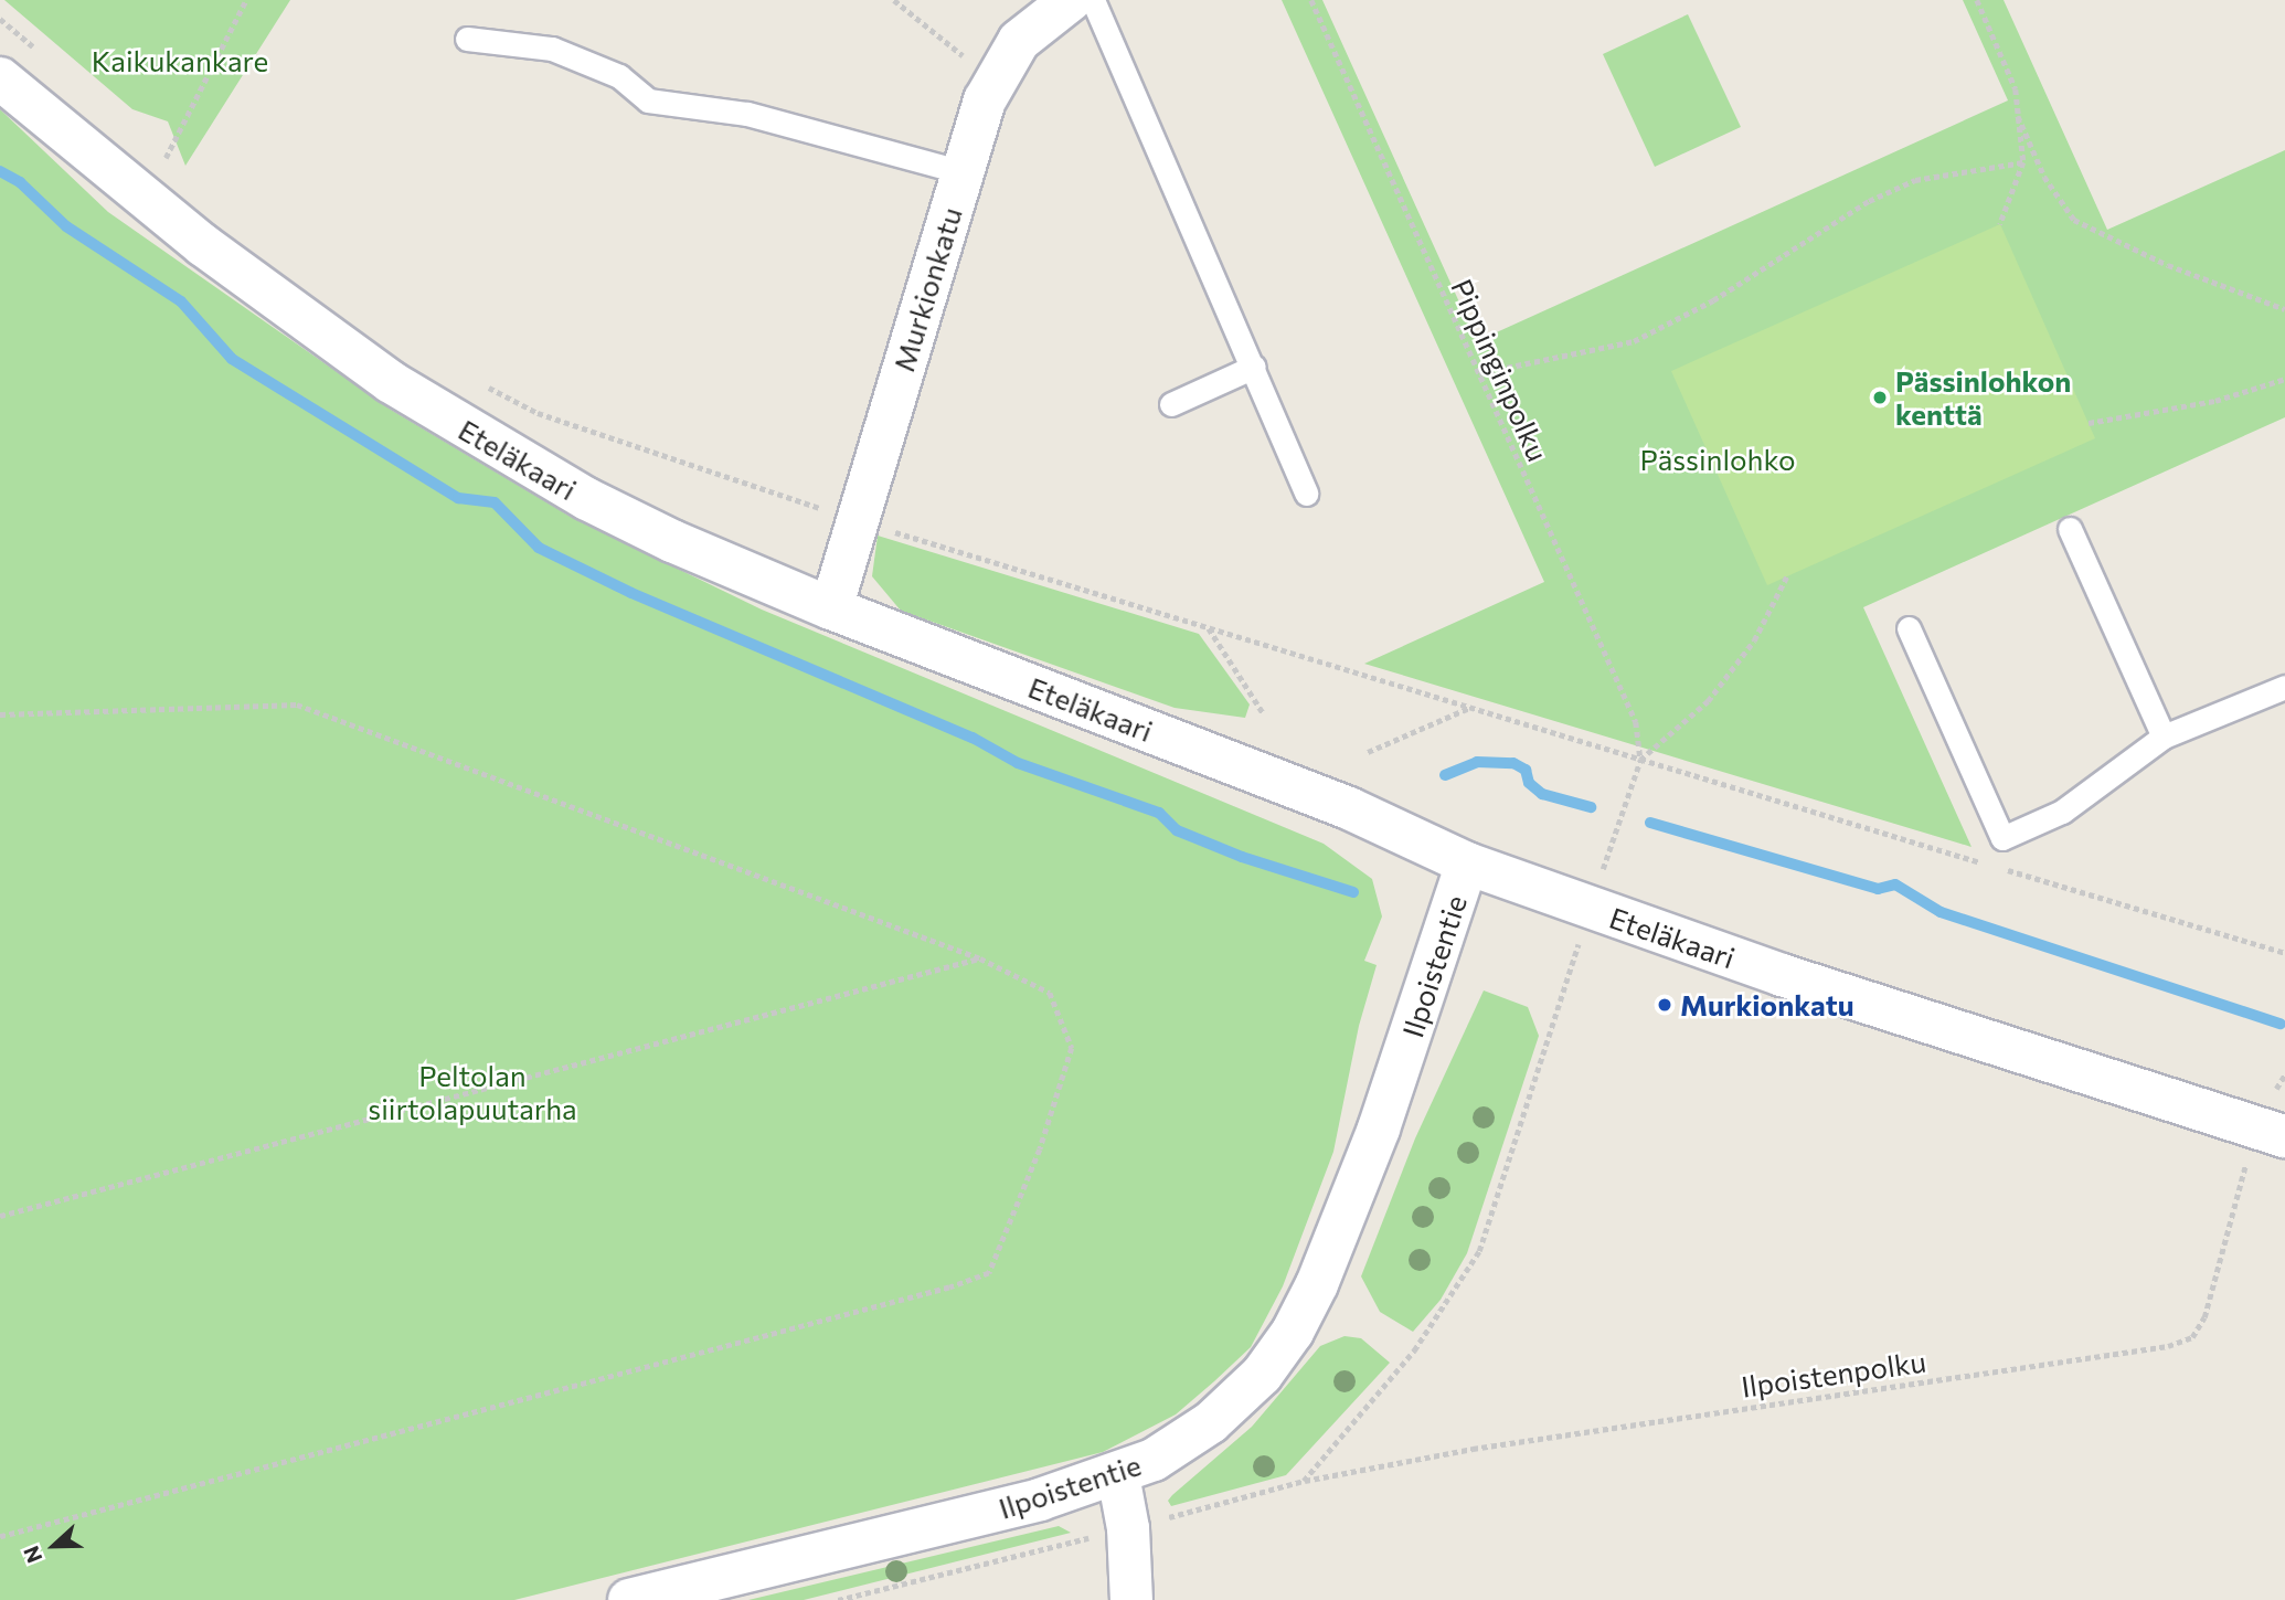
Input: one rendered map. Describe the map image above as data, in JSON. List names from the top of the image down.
{
  "streets": {
    "main road": ["Murkionkatu", "Eteläkaari", "Ilpoistentie"],
    "path": ["Pippinginpolku", "Ilpoistenpolku"]
  },
  "crossings": [
    ["Murkionkatu", "Eteläkaari"],
    ["Eteläkaari", "Ilpoistentie"]
  ],
  "parks": ["Kaikukankare", "Pässinlohko", "Peltolan siirtolapuutarha"],
  "places": ["Pässinlohkon kenttä", "Murkionkatu"],
  "north": "left"
}
